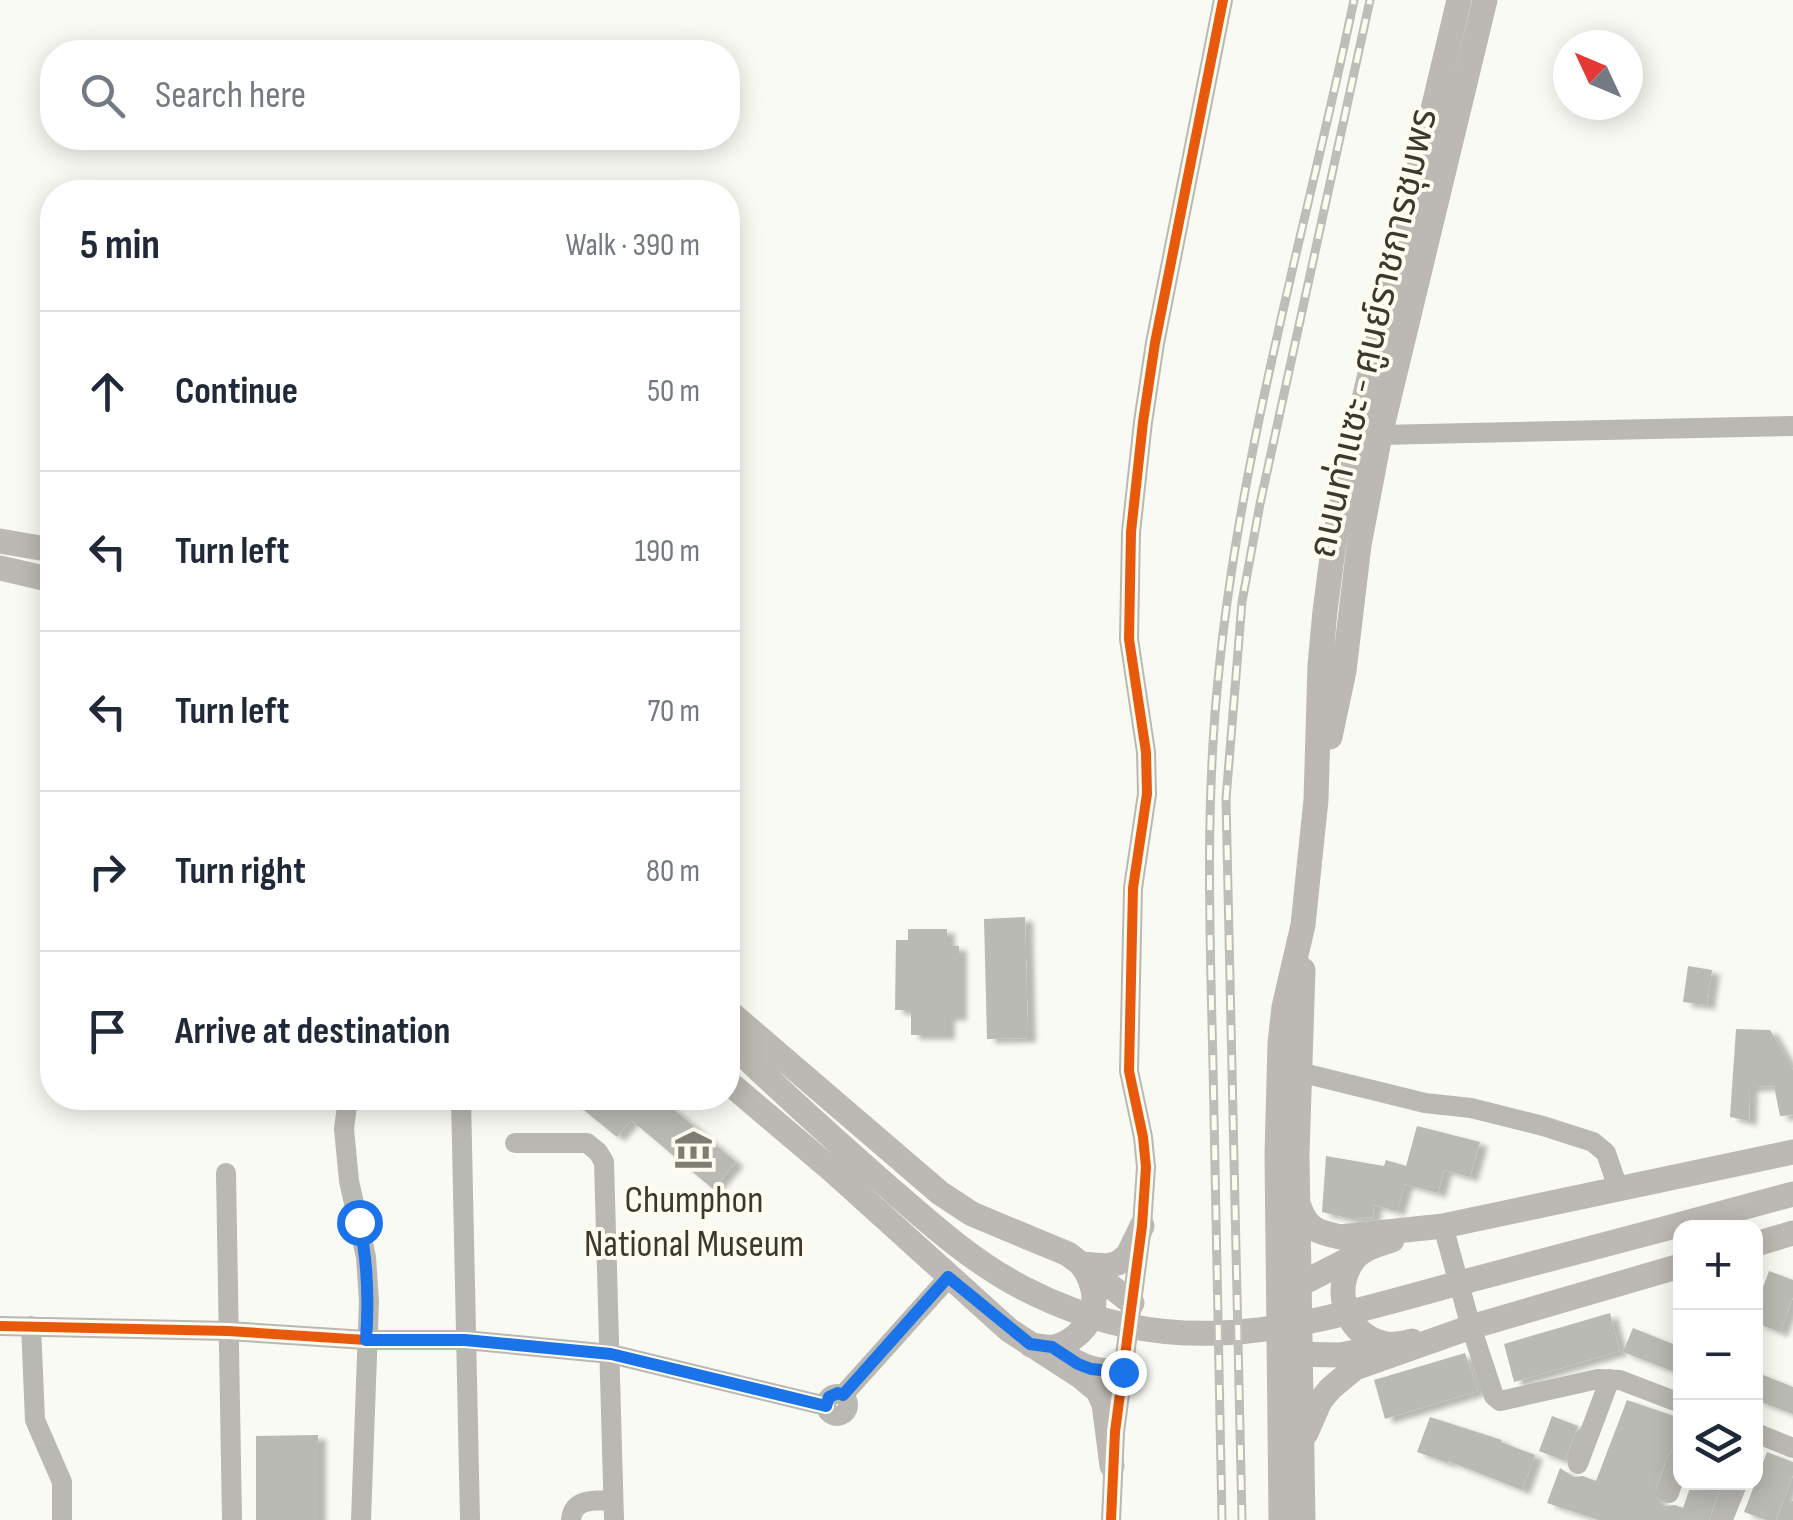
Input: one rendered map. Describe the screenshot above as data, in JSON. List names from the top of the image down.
{
  "streets": {
    "main road": ["ถนนท่าแซะ - ศูนย์ราชการชุมพร"]
  },
  "places": {
    "museum": ["Chumphon National Museum"]
  },
  "north": "top left",
  "page": {
    "search": "Search here",
    "heading": ["5 min", "Walk · 390 m"],
    "list": [
      ["Continue", "50 m"],
      ["Turn left", "190 m"],
      ["Turn left", "70 m"],
      ["Turn right", "80 m"],
      "Arrive at destination"
    ],
    "map_buttons": ["+", "−"]
  }
}
